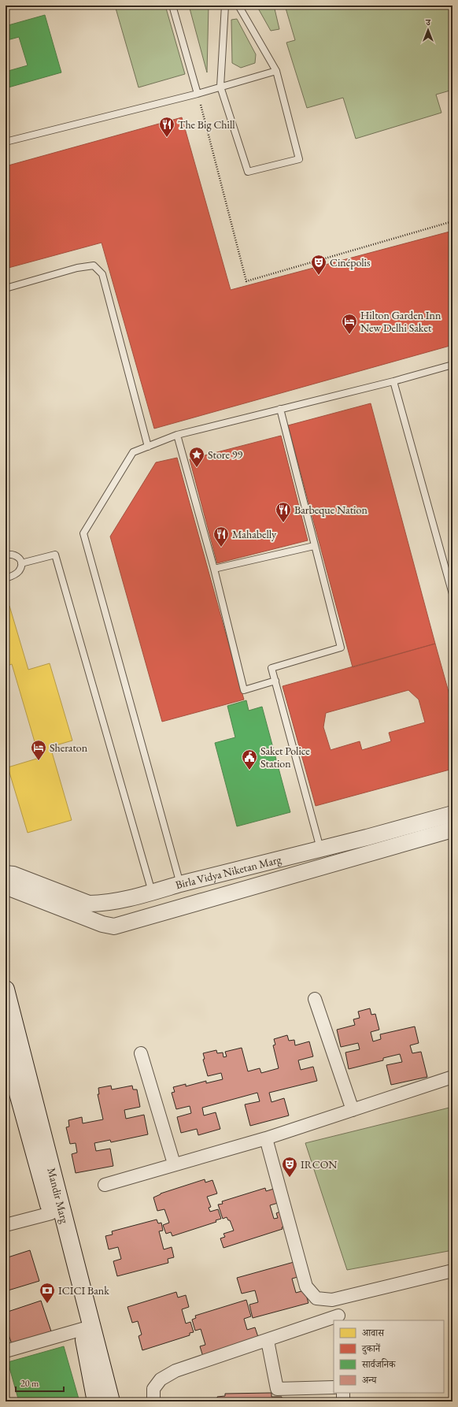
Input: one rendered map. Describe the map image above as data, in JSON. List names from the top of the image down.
{
  "streets": {
    "main road": ["Mandir Marg"],
    "street": ["Birla Vidya Niketan Marg"]
  },
  "places": {
    "restaurant": ["The Big Chill", "Barbeque Nation", "Mahabelly"],
    "theatre": ["Cinépolis", "IRCON"],
    "hotel": ["Hilton Garden Inn New Delhi Saket", "Sheraton"],
    "place": ["Store 99"],
    "public building": ["Saket Police Station"],
    "bank": ["ICICI Bank"]
  },
  "legend": [
    "आवास",
    "दुकानें",
    "सार्वजनिक",
    "अन्य"
  ],
  "scale_bar": "20 m",
  "north": "top"
}
